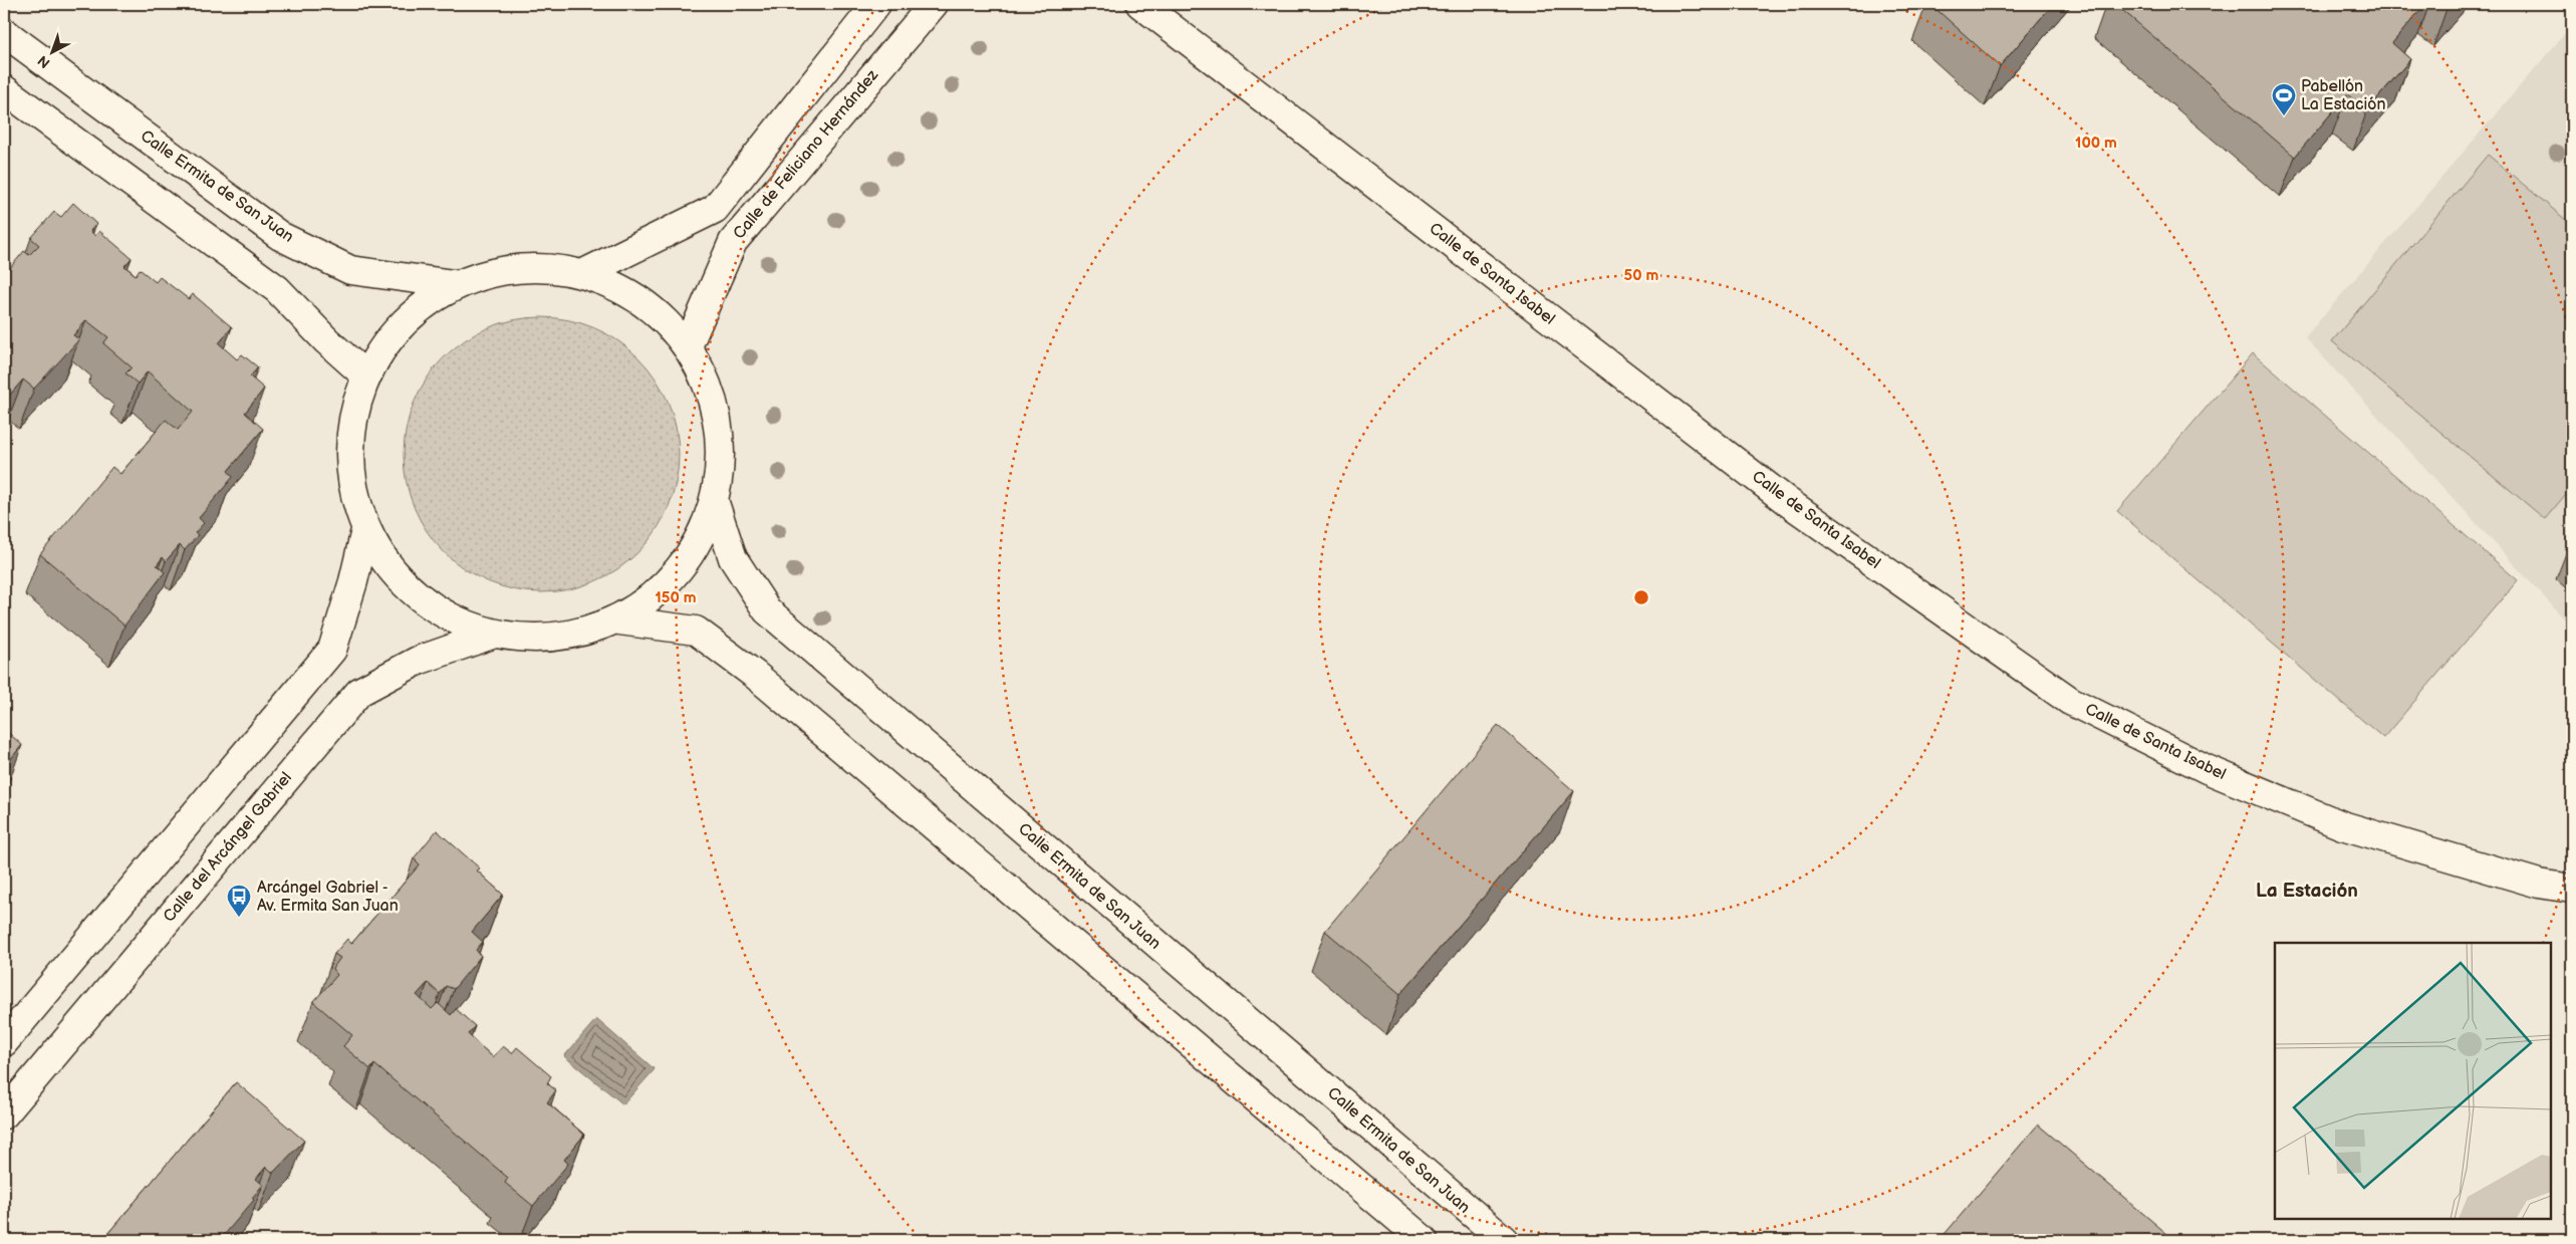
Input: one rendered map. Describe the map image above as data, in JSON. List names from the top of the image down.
{
  "streets": {
    "street": [
      "Calle de Feliciano Hernández",
      "Calle Ermita de San Juan",
      "Calle de Santa Isabel",
      "Calle del Arcángel Gabriel"
    ]
  },
  "districts": ["La Estación"],
  "places": {
    "sports": ["Pabellón La Estación"],
    "bus stop": ["Arcángel Gabriel - Av. Ermita San Juan"]
  },
  "north": "bottom left",
  "rings": ["100 m", "50 m", "150 m"]
}
